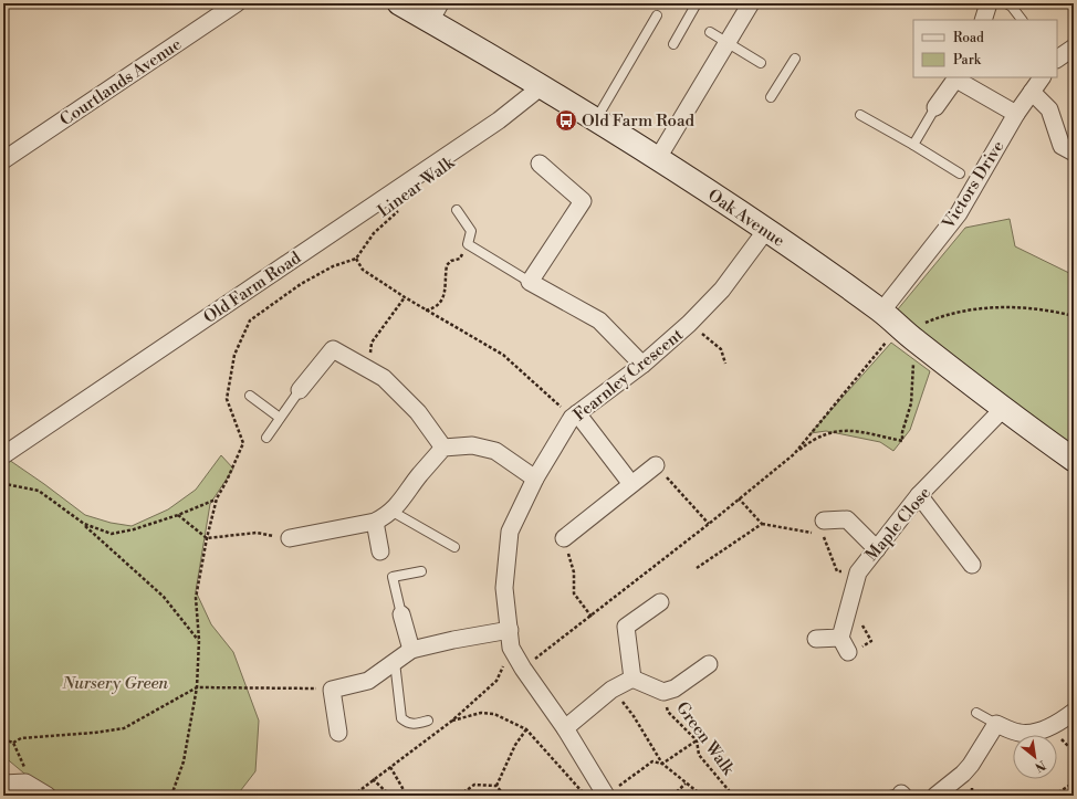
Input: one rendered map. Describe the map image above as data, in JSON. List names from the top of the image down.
{
  "streets": {
    "street": [
      "Courtlands Avenue",
      "Victors Drive",
      "Oak Avenue",
      "Old Farm Road",
      "Fearnley Crescent",
      "Maple Close"
    ],
    "path": ["Linear Walk", "Green Walk"]
  },
  "crossings": [
    ["Victors Drive", "Oak Avenue"],
    ["Oak Avenue", "Old Farm Road"],
    ["Oak Avenue", "Fearnley Crescent"],
    ["Oak Avenue", "Maple Close"]
  ],
  "parks": ["Nursery Green"],
  "places": {
    "bus stop": ["Old Farm Road"]
  },
  "legend": ["Road", "Park"],
  "north": "bottom right"
}
